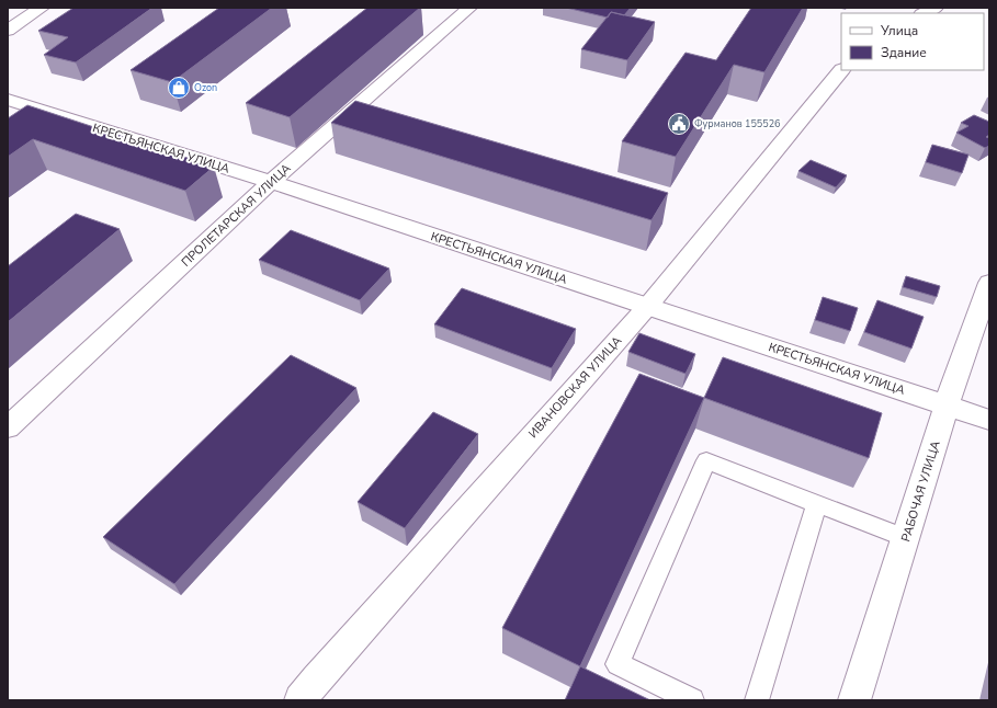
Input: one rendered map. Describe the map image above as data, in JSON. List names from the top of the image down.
{
  "streets": {
    "street": [
      "КРЕСТЬЯНСКАЯ УЛИЦА",
      "ПРОЛЕТАРСКАЯ УЛИЦА",
      "ИВАНОВСКАЯ УЛИЦА",
      "РАБОЧАЯ УЛИЦА"
    ]
  },
  "crossings": [
    ["КРЕСТЬЯНСКАЯ УЛИЦА", "ПРОЛЕТАРСКАЯ УЛИЦА"],
    ["КРЕСТЬЯНСКАЯ УЛИЦА", "ИВАНОВСКАЯ УЛИЦА"],
    ["КРЕСТЬЯНСКАЯ УЛИЦА", "РАБОЧАЯ УЛИЦА"]
  ],
  "places": {
    "shop": ["Ozon"],
    "public building": ["Фурманов 155526"]
  },
  "legend": ["Улица", "Здание"]
}
